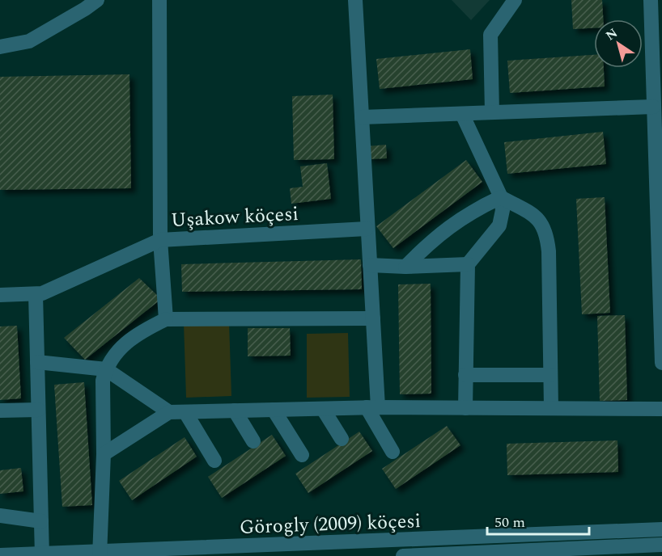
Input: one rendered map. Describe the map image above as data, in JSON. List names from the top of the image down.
{
  "streets": {
    "street": ["Uşakow köçesi", "Görogly (2009) köçesi"]
  },
  "scale_bar": "50 m",
  "north": "top left"
}
